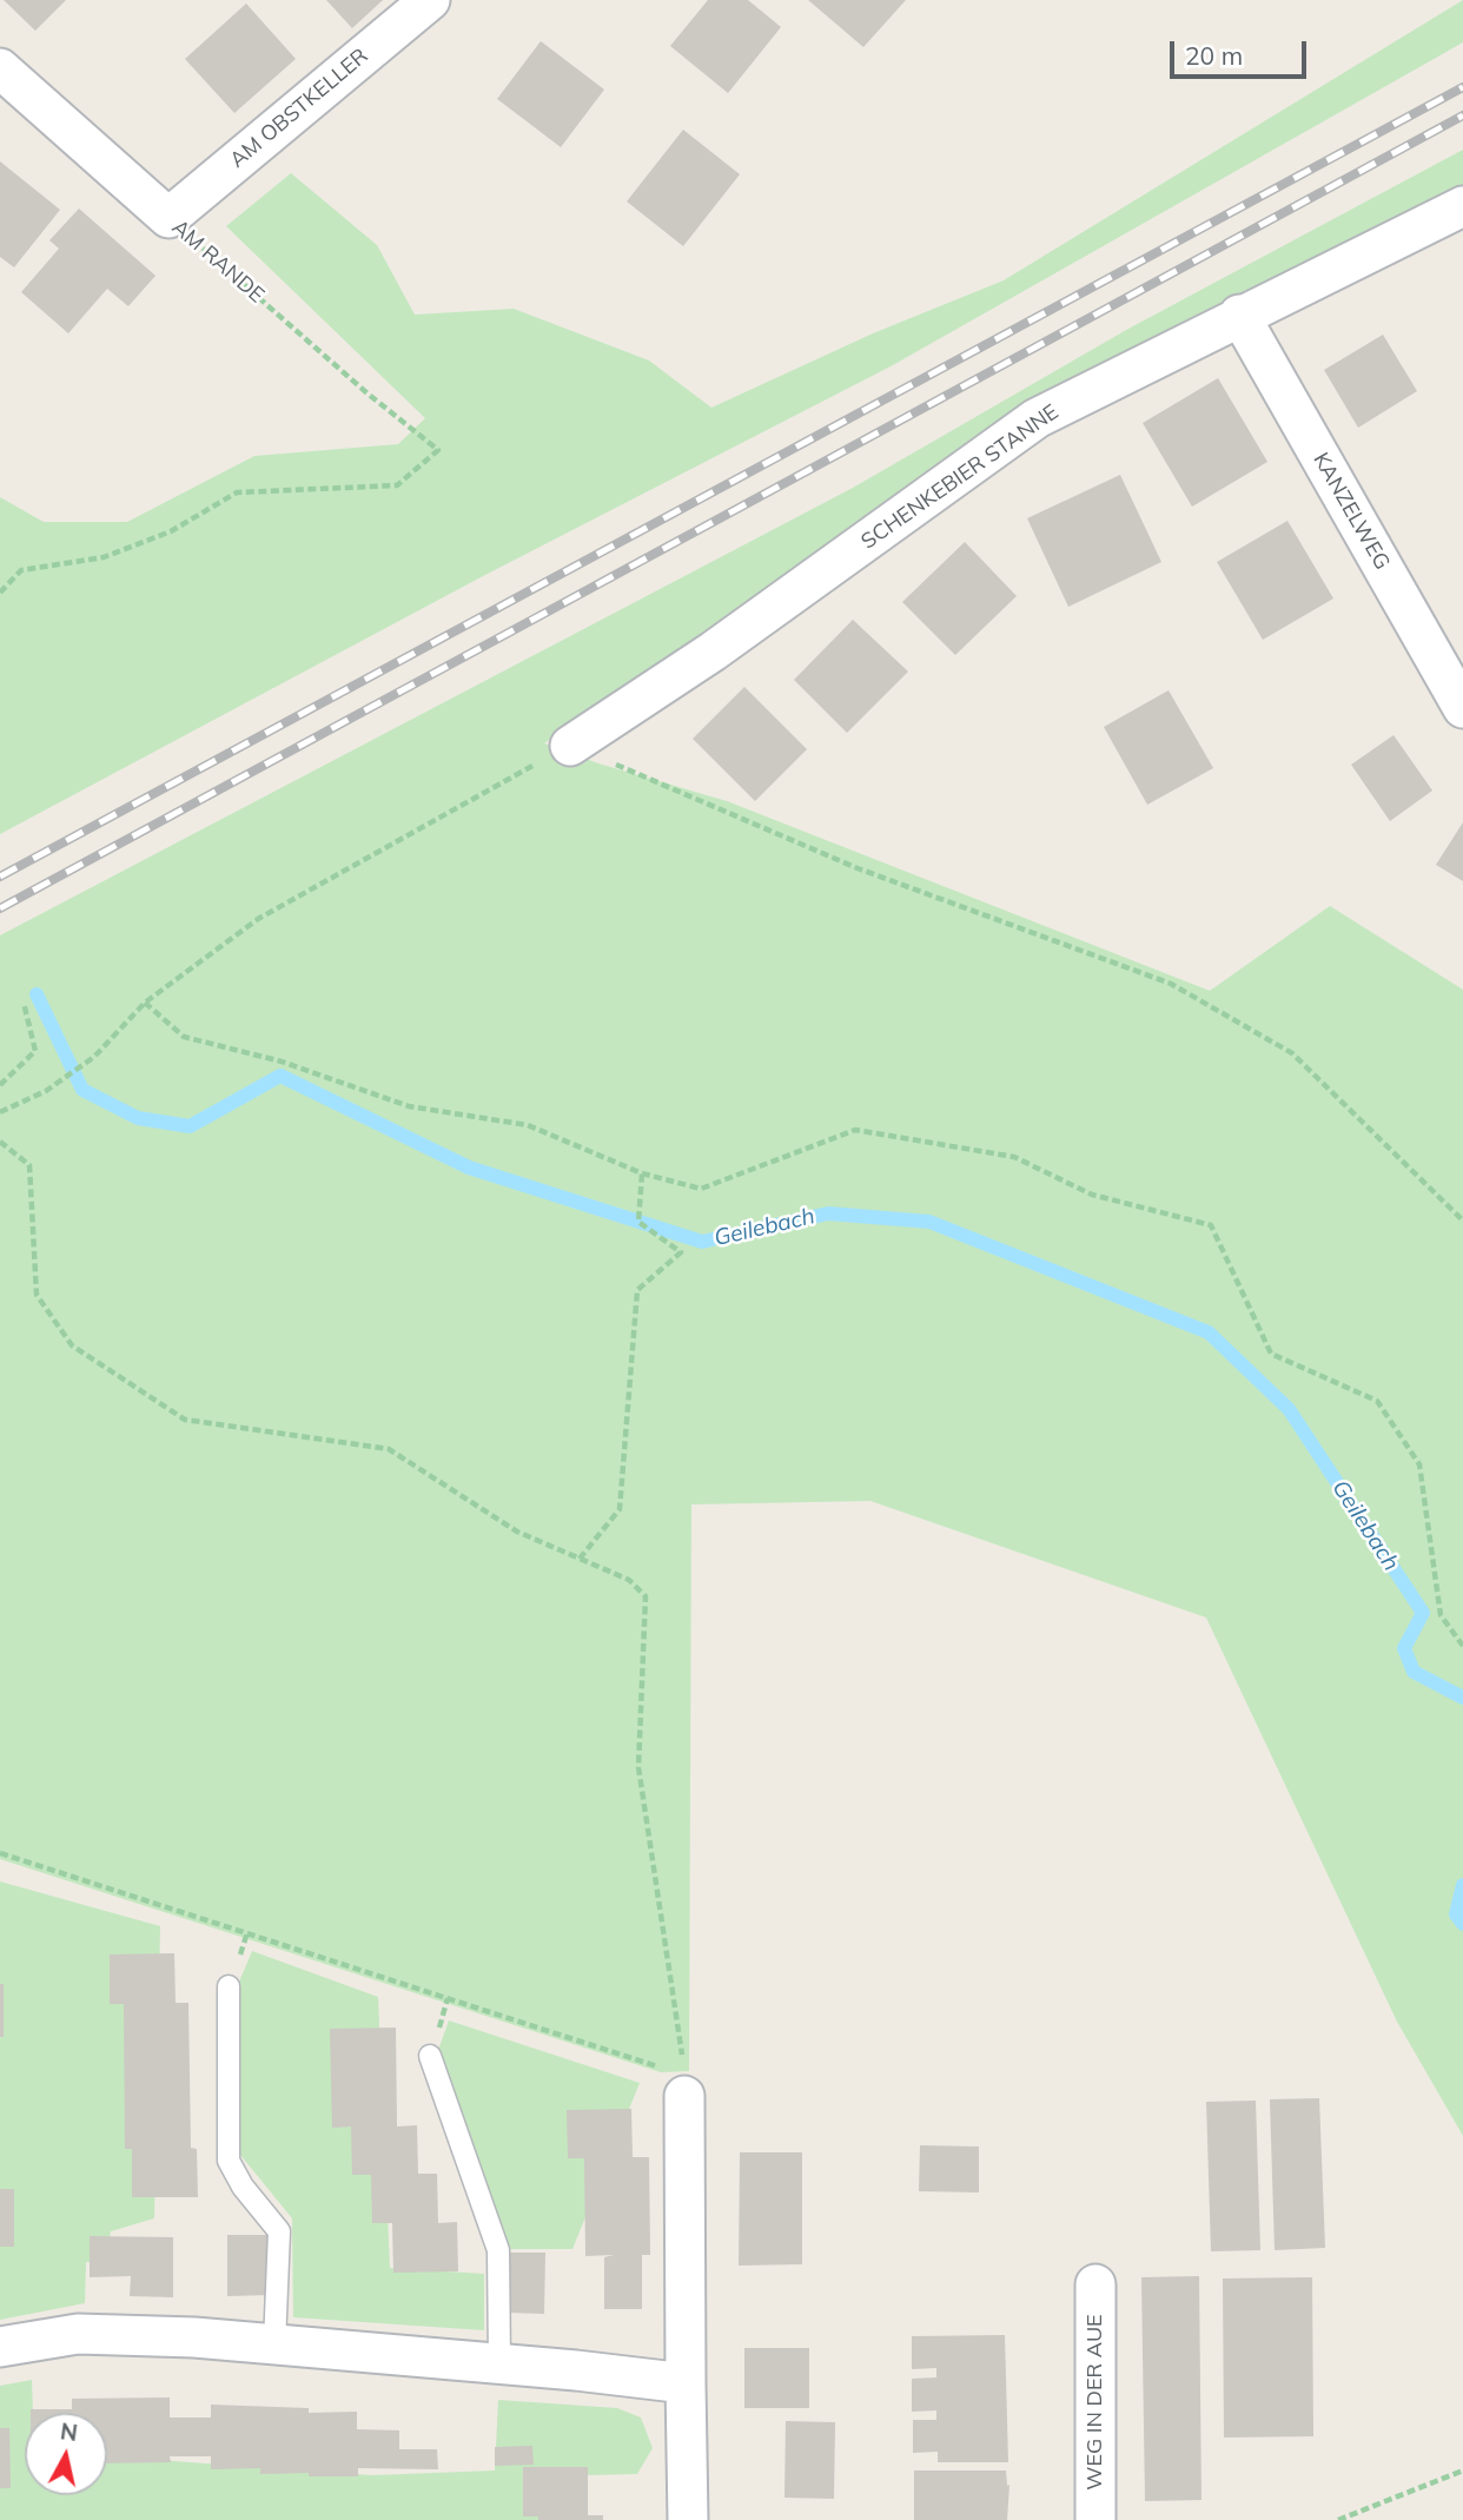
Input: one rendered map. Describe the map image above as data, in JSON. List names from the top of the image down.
{
  "streets": {
    "street": [
      "AM OBSTKELLER",
      "AM RANDE",
      "SCHENKEBIER STANNE",
      "KANZELWEG",
      "WEG IN DER AUE"
    ]
  },
  "crossings": [
    ["AM OBSTKELLER", "AM RANDE"],
    ["SCHENKEBIER STANNE", "KANZELWEG"]
  ],
  "water": ["Geilebach"],
  "scale_bar": "20 m",
  "north": "top"
}
